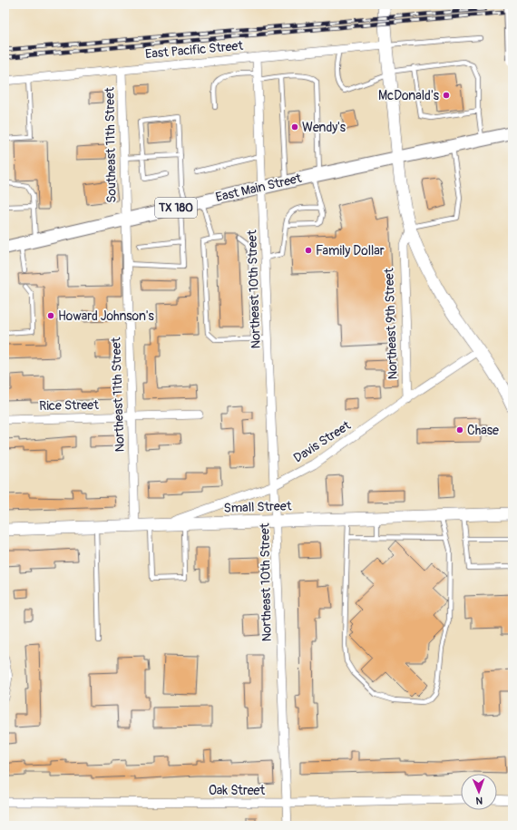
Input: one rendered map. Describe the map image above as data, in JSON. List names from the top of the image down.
{
  "streets": {
    "main road": ["East Main Street", "TX 180"],
    "street": [
      "East Pacific Street",
      "Southeast 11th Street",
      "Northeast 10th Street",
      "Northeast 9th Street",
      "Northeast 11th Street",
      "Rice Street",
      "Davis Street",
      "Small Street",
      "Oak Street"
    ]
  },
  "crossings": [
    ["East Pacific Street", "Southeast 11th Street"],
    ["East Pacific Street", "Northeast 10th Street"],
    ["Southeast 11th Street", "East Main Street"],
    ["Southeast 11th Street", "Northeast 11th Street"],
    ["East Main Street", "Northeast 10th Street"],
    ["East Main Street", "Northeast 11th Street"],
    ["Northeast 10th Street", "Davis Street"],
    ["Northeast 10th Street", "Small Street"],
    ["Northeast 10th Street", "Oak Street"],
    ["Northeast 9th Street", "Davis Street"],
    ["Northeast 11th Street", "Rice Street"],
    ["Northeast 11th Street", "Small Street"],
    ["Davis Street", "Small Street"]
  ],
  "places": [
    "McDonald's",
    "Wendy's",
    "Family Dollar",
    "Howard Johnson's",
    "Chase"
  ],
  "north": "bottom"
}
